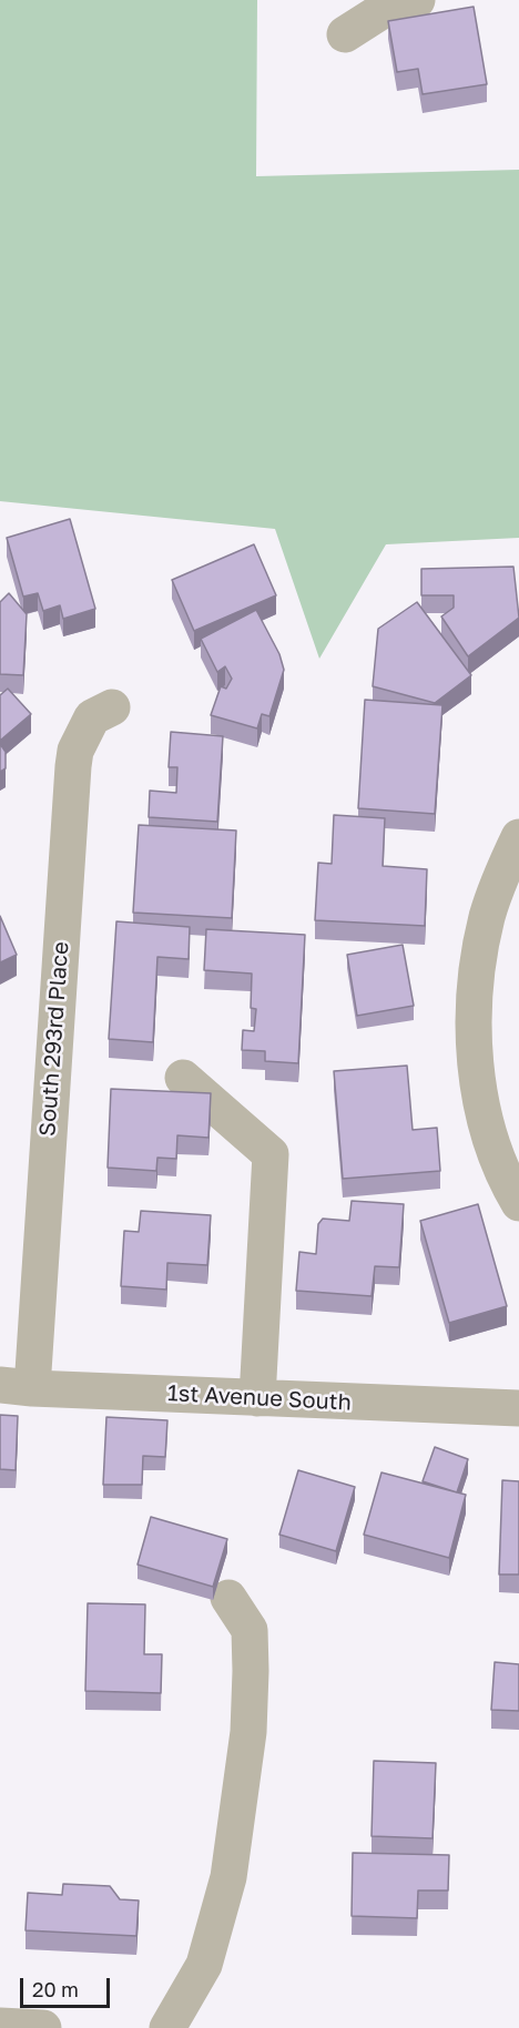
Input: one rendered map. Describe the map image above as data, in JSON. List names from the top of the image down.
{
  "streets": {
    "street": ["South 293rd Place", "1st Avenue South"]
  },
  "crossings": [
    ["South 293rd Place", "1st Avenue South"]
  ],
  "scale_bar": "20 m"
}
